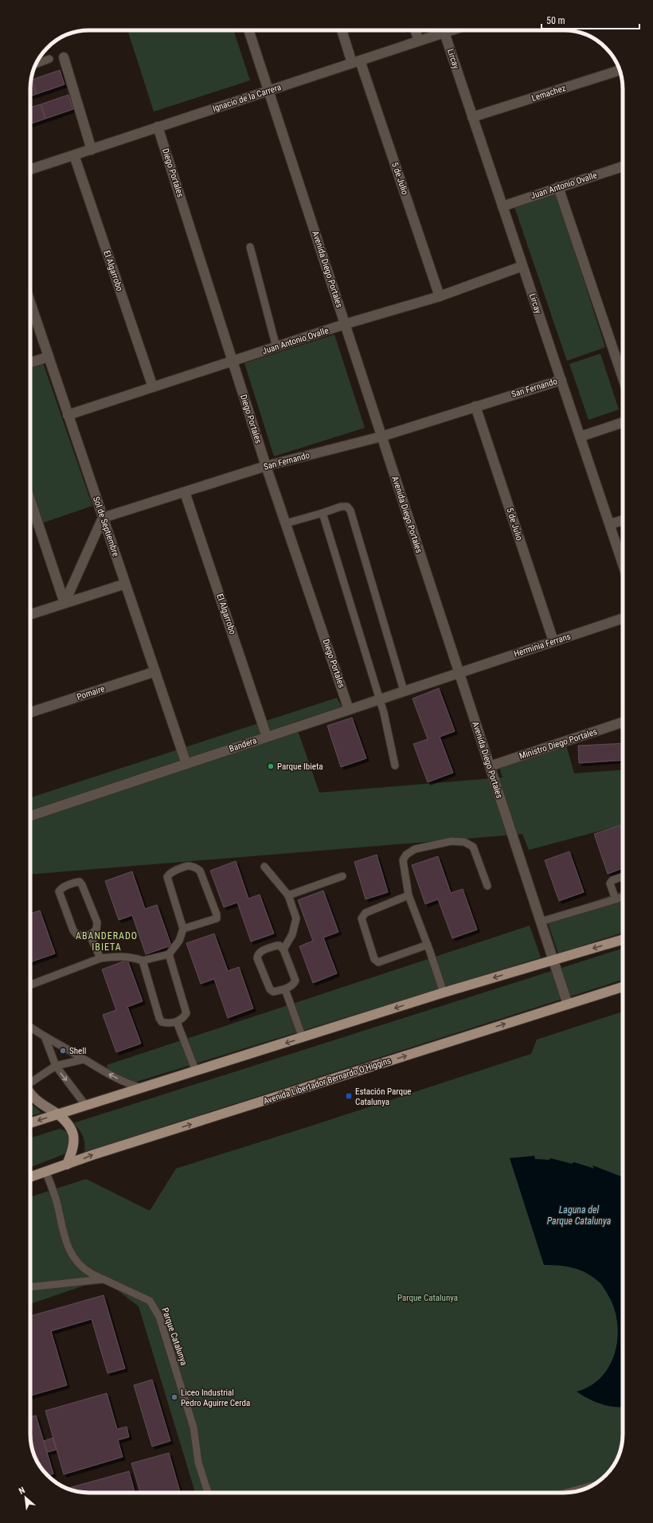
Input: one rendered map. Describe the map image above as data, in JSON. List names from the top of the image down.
{
  "streets": {
    "main road": ["Avenida Libertador Bernardo O'Higgins"],
    "street": [
      "Lircay",
      "Lemachez",
      "Ignacio de la Carrera",
      "Diego Portales",
      "5 de Julio",
      "Juan Antonio Ovalle",
      "Avenida Diego Portales",
      "El Algarrobo",
      "San Fernando",
      "Sol de Septiembre",
      "Herminia Ferrans",
      "Pomaire",
      "Ministro Diego Portales",
      "Bandera"
    ],
    "lane": ["Parque Catalunya"]
  },
  "crossings": [
    ["Lircay", "Lemachez"],
    ["Lircay", "Ignacio de la Carrera"],
    ["Lircay", "Juan Antonio Ovalle"],
    ["Lircay", "San Fernando"],
    ["Ignacio de la Carrera", "Diego Portales"],
    ["Ignacio de la Carrera", "5 de Julio"],
    ["Ignacio de la Carrera", "Avenida Diego Portales"],
    ["Ignacio de la Carrera", "El Algarrobo"],
    ["Diego Portales", "Juan Antonio Ovalle"],
    ["Diego Portales", "San Fernando"],
    ["Diego Portales", "Bandera"],
    ["5 de Julio", "Juan Antonio Ovalle"],
    ["5 de Julio", "San Fernando"],
    ["5 de Julio", "Herminia Ferrans"],
    ["Juan Antonio Ovalle", "Avenida Diego Portales"],
    ["Juan Antonio Ovalle", "El Algarrobo"],
    ["Juan Antonio Ovalle", "Sol de Septiembre"],
    ["Avenida Diego Portales", "San Fernando"],
    ["Avenida Diego Portales", "Herminia Ferrans"],
    ["Avenida Diego Portales", "Ministro Diego Portales"],
    ["Avenida Diego Portales", "Bandera"],
    ["Avenida Diego Portales", "Avenida Libertador Bernardo O'Higgins"],
    ["El Algarrobo", "San Fernando"],
    ["El Algarrobo", "Bandera"],
    ["San Fernando", "Sol de Septiembre"],
    ["Sol de Septiembre", "Pomaire"],
    ["Sol de Septiembre", "Bandera"],
    ["Herminia Ferrans", "Bandera"],
    ["Avenida Libertador Bernardo O'Higgins", "Parque Catalunya"]
  ],
  "districts": ["ABANDERADO IBIETA"],
  "water": ["Laguna del Parque Catalunya"],
  "parks": ["Parque Catalunya"],
  "places": {
    "other": ["Parque Ibieta", "Shell", "Liceo Industrial Pedro Aguirre Cerda"],
    "transit": ["Estación Parque Catalunya"]
  },
  "scale_bar": "50 m",
  "north": "top left"
}
